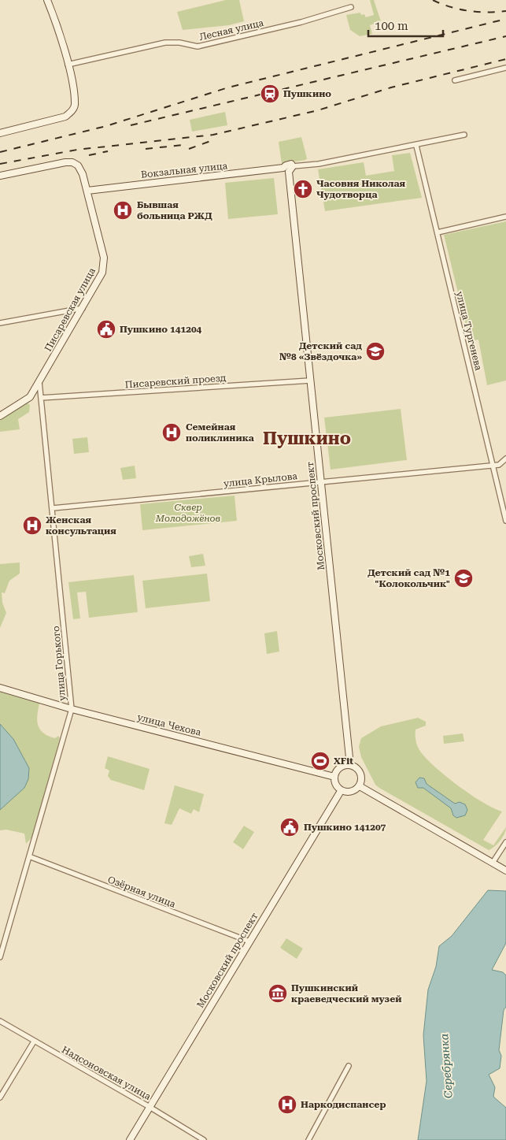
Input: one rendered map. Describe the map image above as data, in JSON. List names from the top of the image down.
{
  "streets": {
    "main road": [
      "Вокзальная улица",
      "Писаревская улица",
      "Московский проспект",
      "улица Чехова"
    ],
    "street": [
      "Лесная улица",
      "улица Тургенева",
      "Писаревский проезд",
      "улица Крылова",
      "улица Горького",
      "Озёрная улица",
      "Надсоновская улица"
    ]
  },
  "crossings": [
    ["Вокзальная улица", "Писаревская улица"],
    ["Вокзальная улица", "Московский проспект"],
    ["Писаревская улица", "улица Горького"],
    ["улица Тургенева", "улица Крылова"],
    ["Писаревский проезд", "Московский проспект"],
    ["Писаревский проезд", "улица Горького"],
    ["улица Крылова", "Московский проспект"],
    ["улица Крылова", "улица Горького"],
    ["Московский проспект", "улица Чехова"],
    ["Московский проспект", "Озёрная улица"],
    ["Московский проспект", "Надсоновская улица"],
    ["улица Горького", "улица Чехова"],
    ["улица Горького", "Озёрная улица"]
  ],
  "districts": ["Пушкино"],
  "water": ["Серебрянка"],
  "parks": ["Сквер Молодожёнов"],
  "places": {
    "station": ["Пушкино"],
    "church": ["Часовня Николая Чудотворца"],
    "hospital": [
      "Бывшая больница РЖД",
      "Семейная поликлиника",
      "Женская консультация",
      "Наркодиспансер"
    ],
    "public building": ["Пушкино 141204", "Пушкино 141207"],
    "school or university": ["Детский сад №8 «Звёздочка»", "Детский сад №1 \"Колокольчик\""],
    "sports": ["XFit"],
    "museum": ["Пушкинский краеведческий музей"]
  },
  "scale_bar": "100 m"
}
